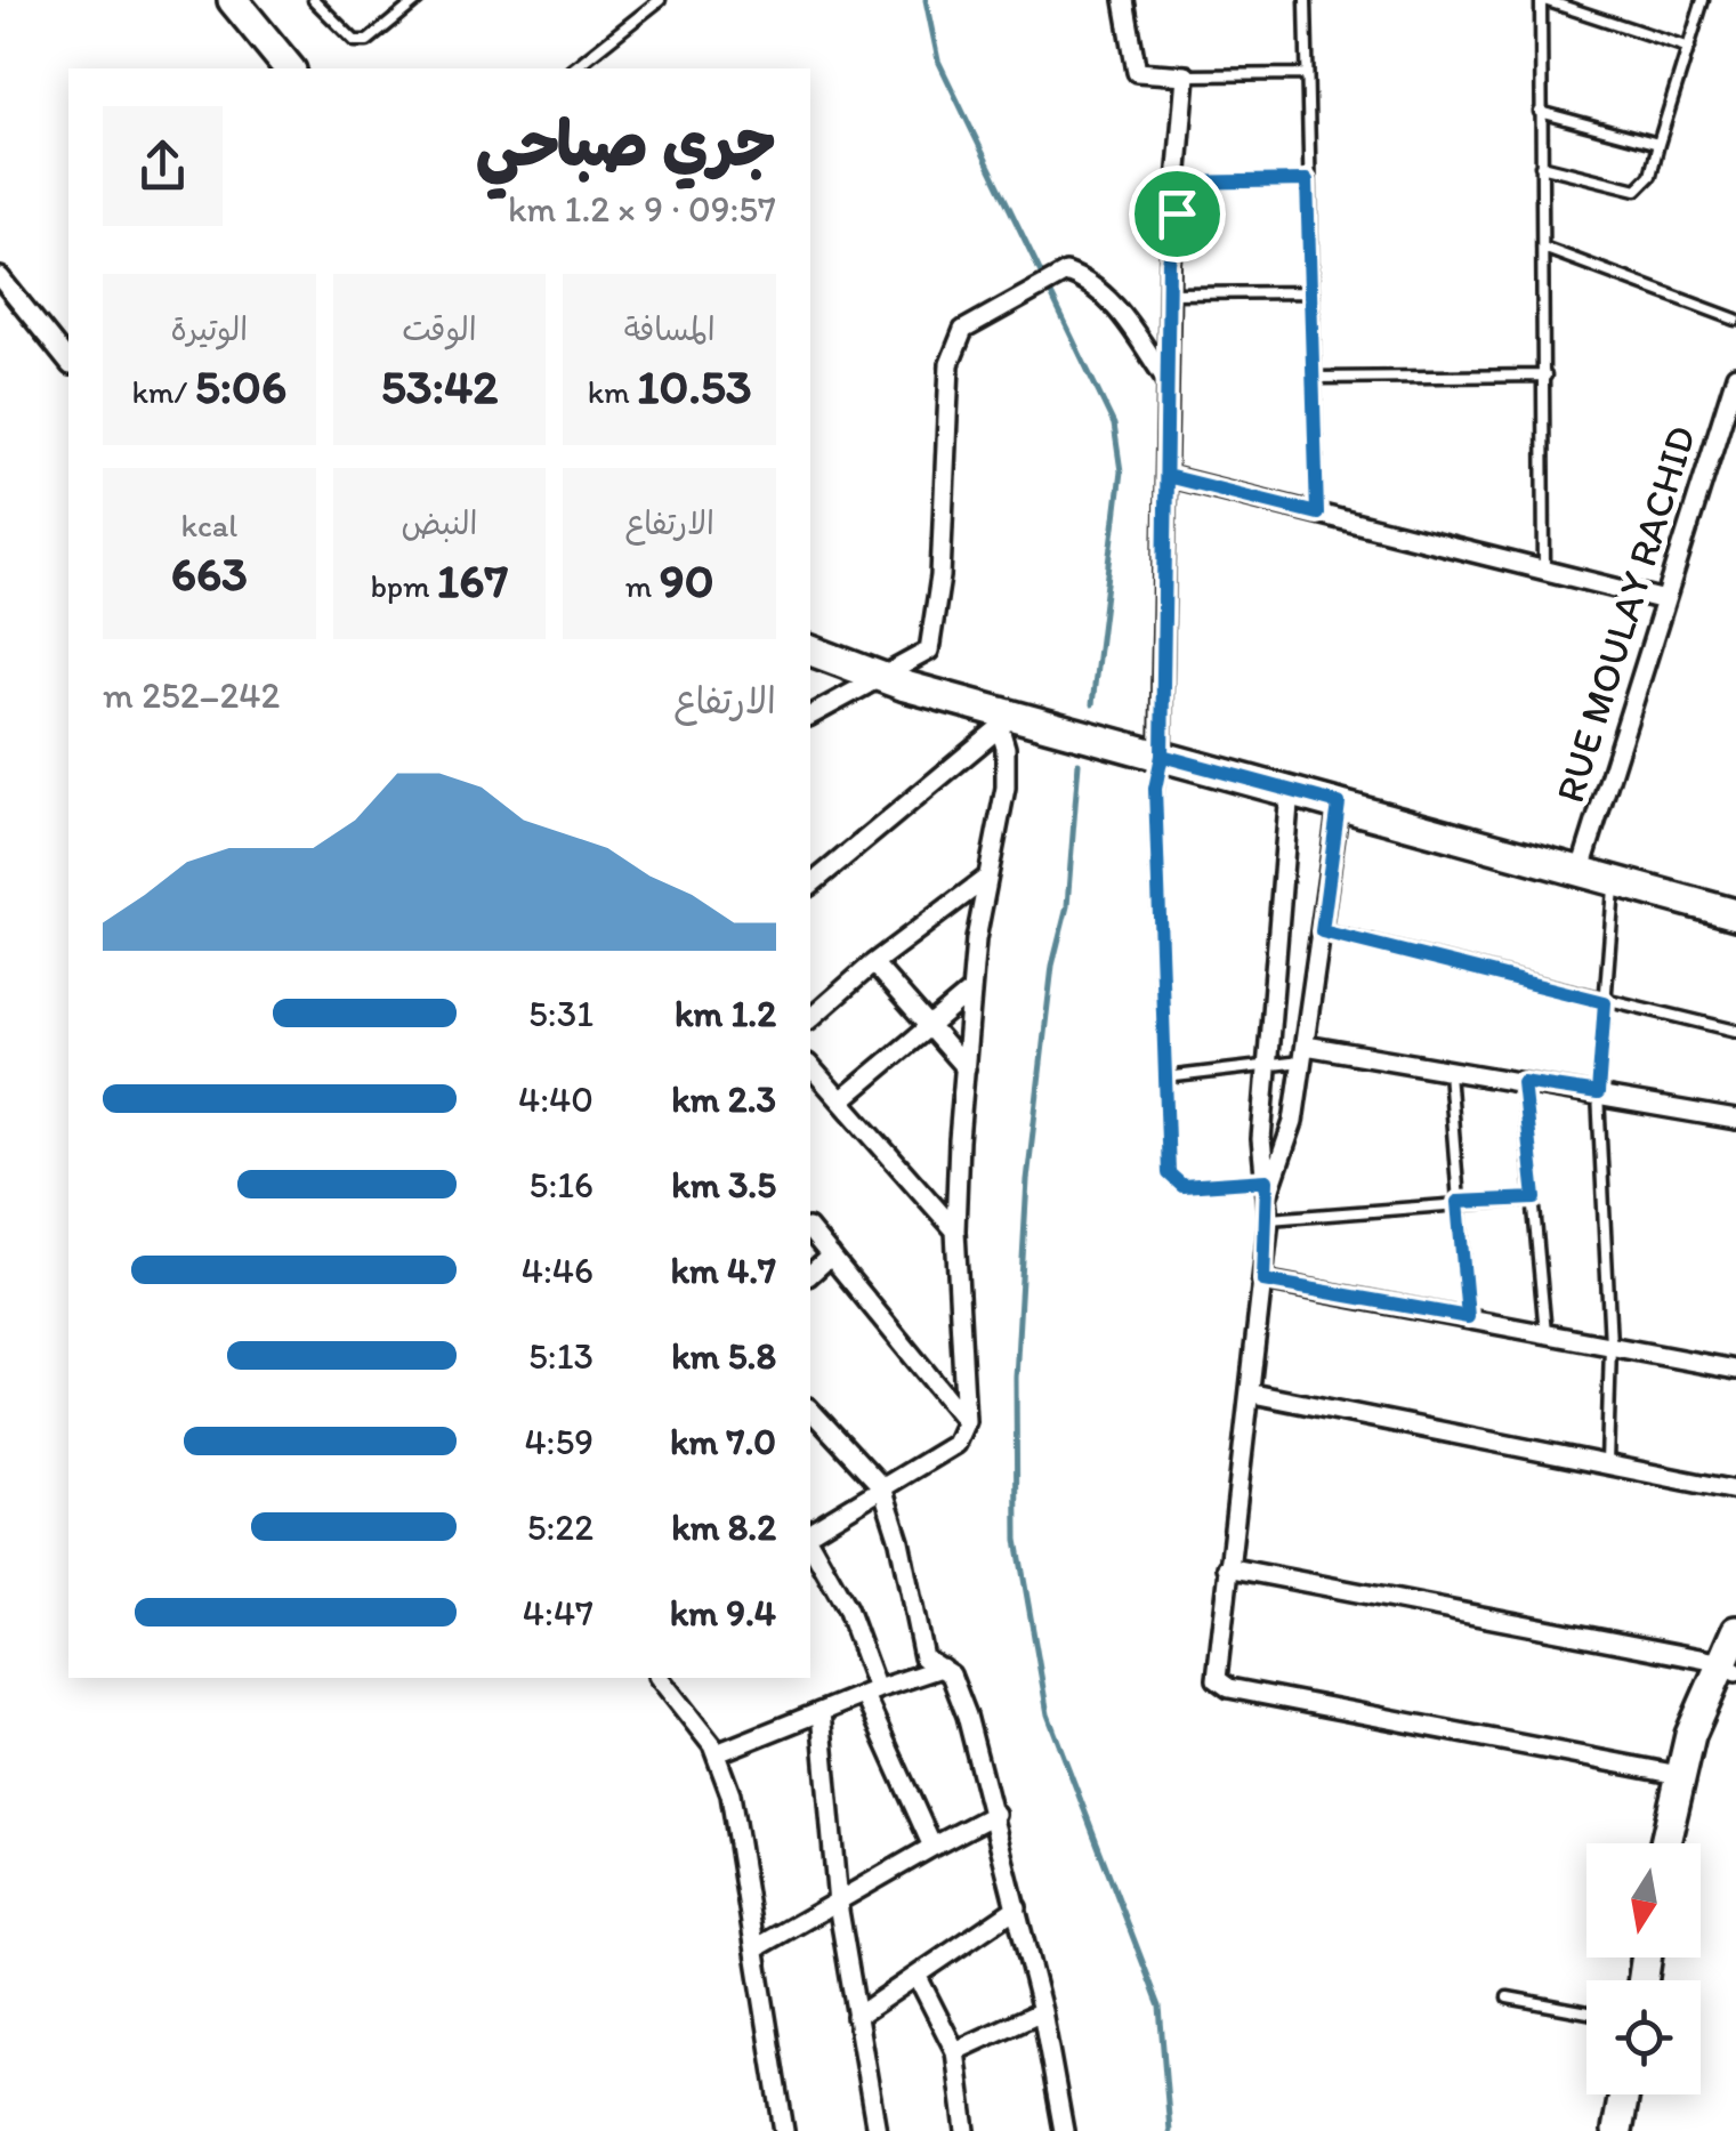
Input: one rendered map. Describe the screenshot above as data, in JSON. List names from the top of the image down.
{
  "streets": {
    "street": ["RUE MOULAY RACHID"]
  },
  "north": "bottom",
  "page": {
    "heading": ["جري صباحي", "09:57 · 9 × 1.2 km"],
    "stats": [
      ["المسافة", "10.53 km"],
      ["الوقت", "53:42"],
      ["الوتيرة", "5:06 /km"],
      ["الارتفاع", "90 m"],
      ["النبض", "167 bpm"],
      ["kcal", "663"]
    ],
    "chart": ["الارتفاع", "242–252 m"],
    "list": [
      {
        "name": "1.2 km",
        "note": "5:31"
      },
      {
        "name": "2.3 km",
        "note": "4:40"
      },
      {
        "name": "3.5 km",
        "note": "5:16"
      },
      {
        "name": "4.7 km",
        "note": "4:46"
      },
      {
        "name": "5.8 km",
        "note": "5:13"
      },
      {
        "name": "7.0 km",
        "note": "4:59"
      },
      {
        "name": "8.2 km",
        "note": "5:22"
      },
      {
        "name": "9.4 km",
        "note": "4:47"
      }
    ]
  }
}
